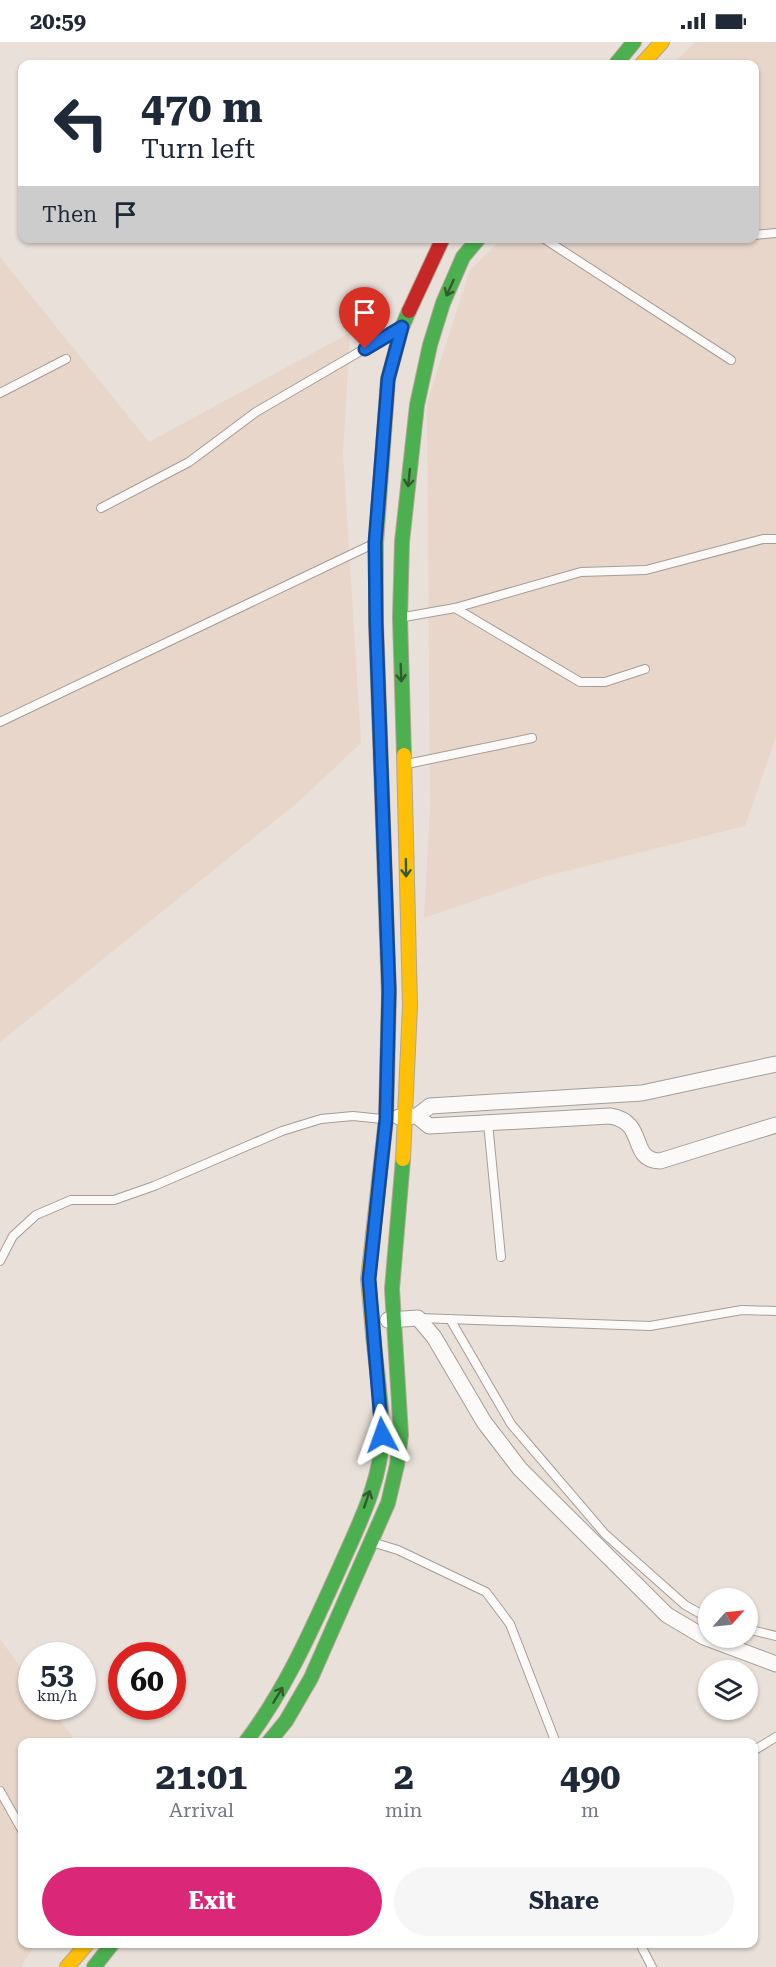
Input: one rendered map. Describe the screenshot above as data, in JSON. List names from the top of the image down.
{
  "north": "top right",
  "page": {
    "status": "20:59",
    "turn": ["470 m", "Turn left"],
    "then": "Then",
    "speed": "53 km/h",
    "limit": "60",
    "eta": [
      "21:01",
      "Arrival",
      "2",
      "min",
      "490",
      "m"
    ],
    "buttons": ["Exit", "Share"]
  }
}
